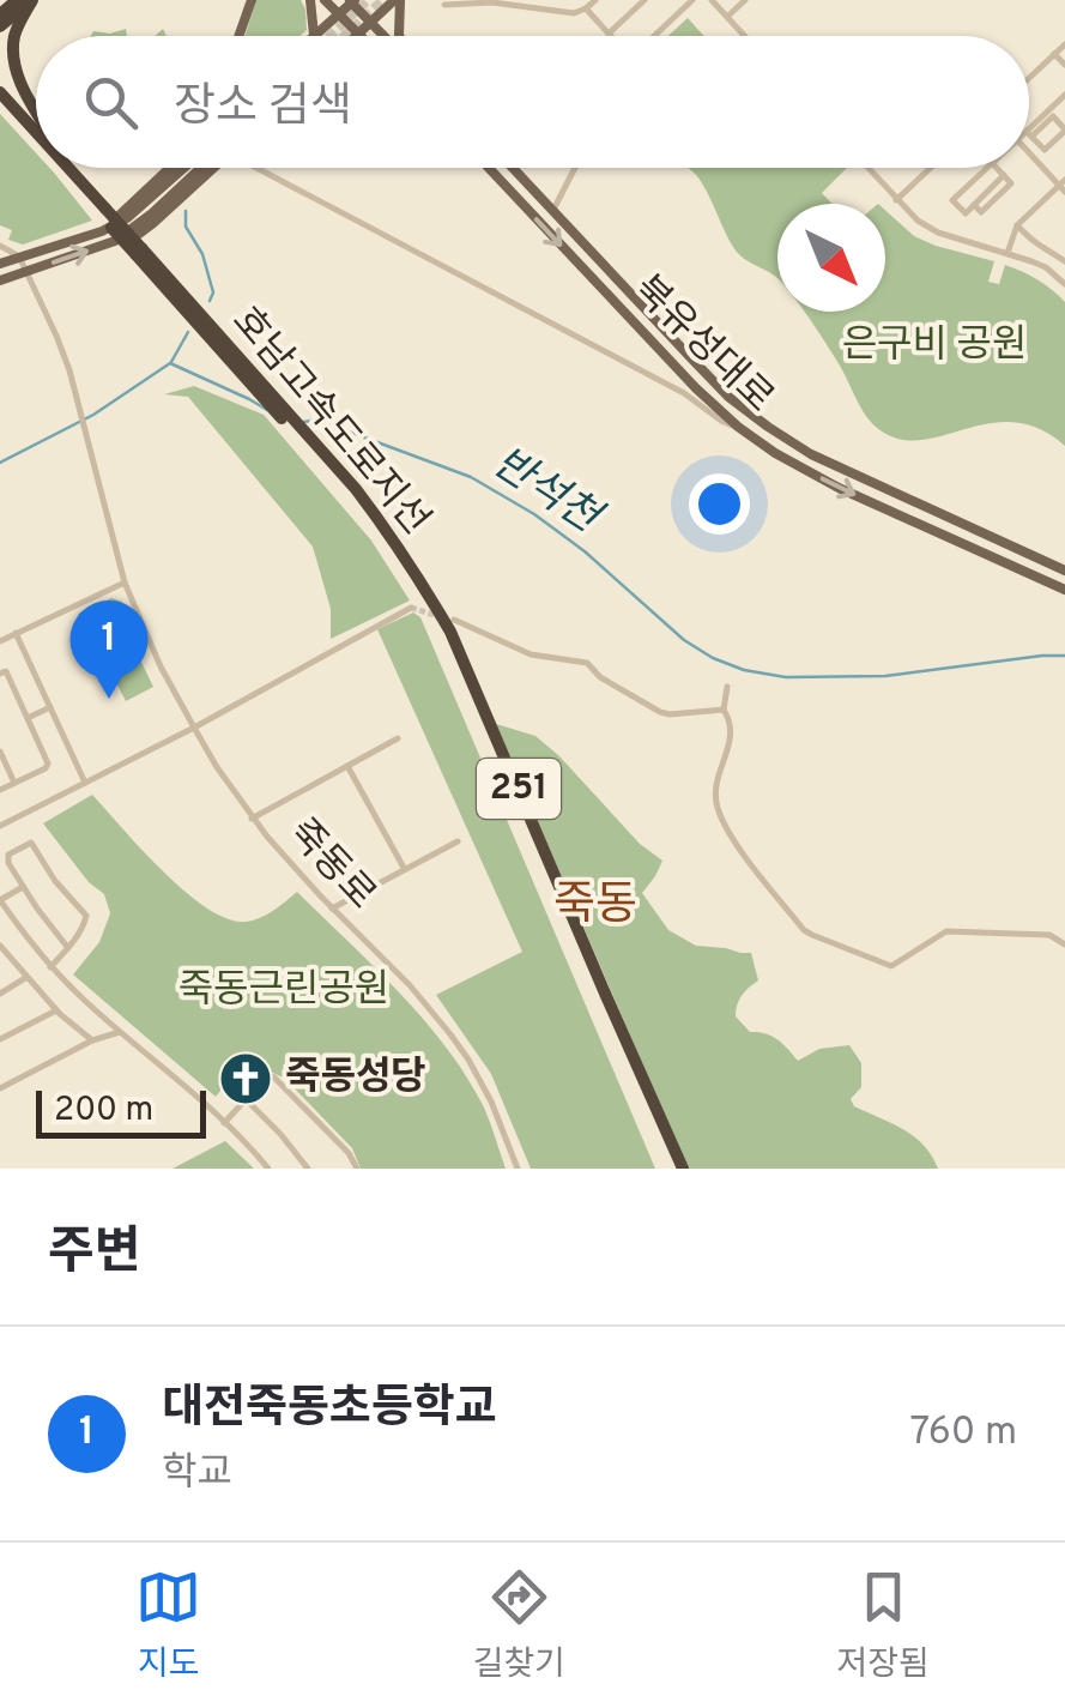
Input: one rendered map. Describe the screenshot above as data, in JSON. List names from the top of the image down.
{
  "streets": {
    "highway": ["호남고속도로지선", "251"],
    "main road": ["북유성대로"],
    "street": ["죽동로"]
  },
  "districts": ["죽동"],
  "water": ["반석천"],
  "parks": ["은구비 공원", "죽동근린공원"],
  "places": {
    "church": ["죽동성당"]
  },
  "scale_bar": "200 m",
  "north": "bottom right",
  "page": {
    "search": "장소 검색",
    "pins": "1",
    "scale": "200 m",
    "heading": "주변",
    "list": [
      {
        "mark": "1",
        "name": "대전죽동초등학교",
        "note": "학교",
        "value": "760 m"
      }
    ],
    "nav": ["지도", "길찾기", "저장됨"]
  }
}
